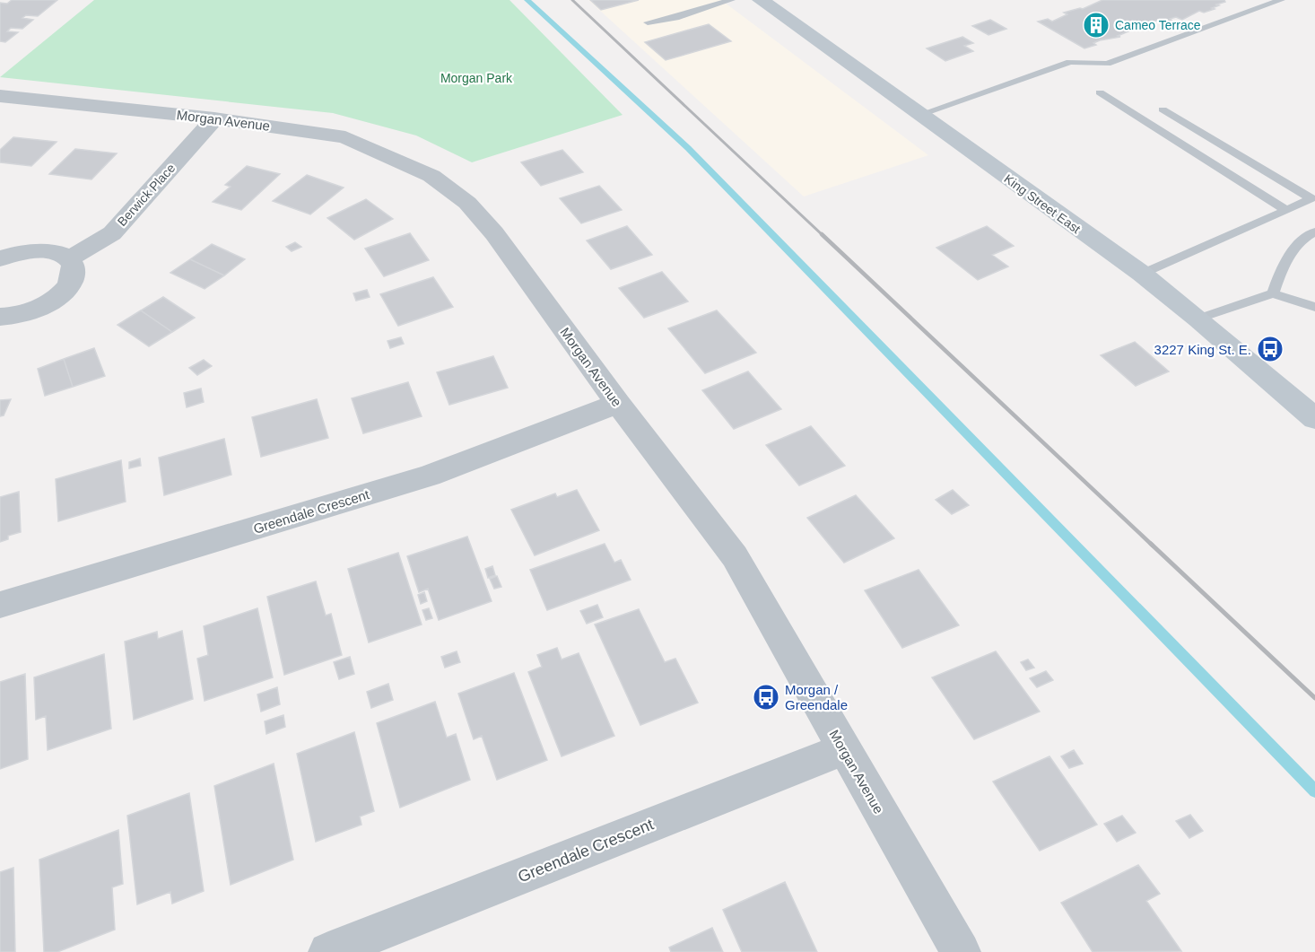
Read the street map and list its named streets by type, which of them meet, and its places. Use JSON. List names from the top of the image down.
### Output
{
  "streets": {
    "main road": ["King Street East"],
    "street": ["Morgan Avenue", "Berwick Place", "Greendale Crescent"]
  },
  "crossings": [
    ["Morgan Avenue", "Berwick Place"],
    ["Morgan Avenue", "Greendale Crescent"]
  ],
  "parks": ["Morgan Park"],
  "places": {
    "building": ["Cameo Terrace"],
    "bus stop": ["3227 King St. E.", "Morgan / Greendale"]
  }
}
